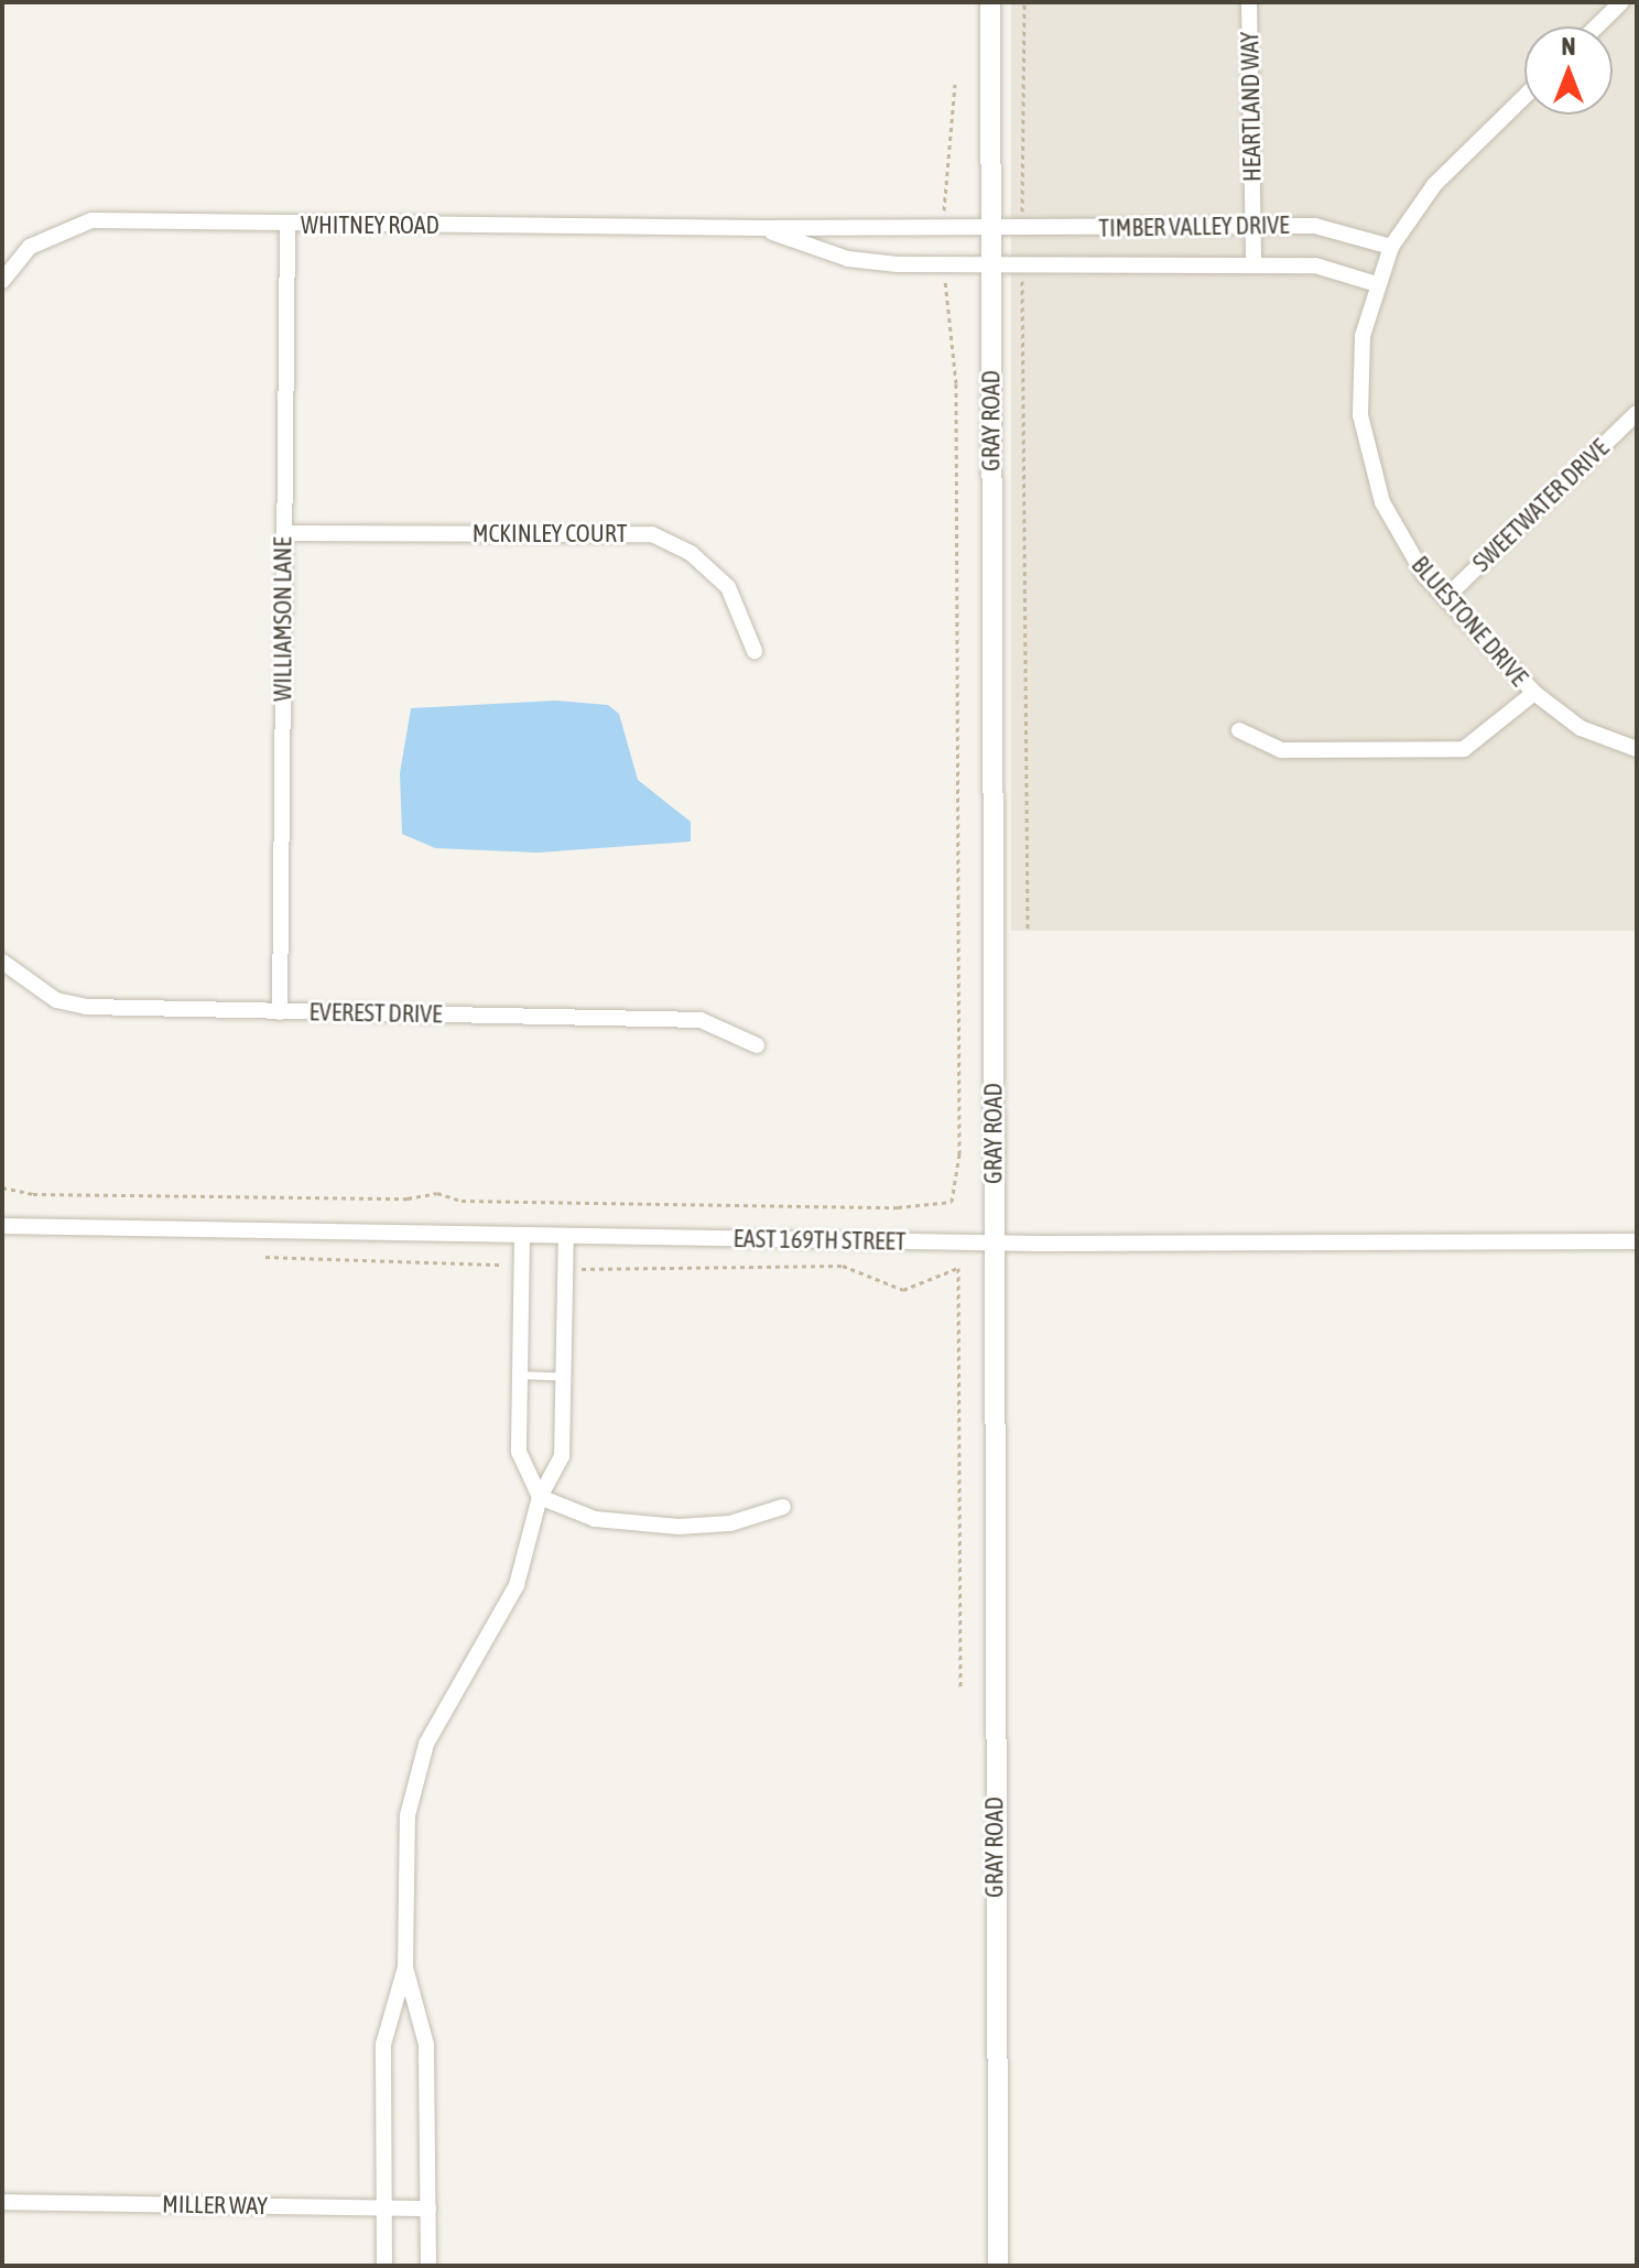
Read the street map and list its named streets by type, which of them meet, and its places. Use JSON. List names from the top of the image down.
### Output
{
  "streets": {
    "street": [
      "HEARTLAND WAY",
      "WHITNEY ROAD",
      "TIMBER VALLEY DRIVE",
      "GRAY ROAD",
      "SWEETWATER DRIVE",
      "MCKINLEY COURT",
      "WILLIAMSON LANE",
      "BLUESTONE DRIVE",
      "EVEREST DRIVE",
      "EAST 169TH STREET",
      "MILLER WAY"
    ]
  },
  "crossings": [
    ["HEARTLAND WAY", "TIMBER VALLEY DRIVE"],
    ["WHITNEY ROAD", "TIMBER VALLEY DRIVE"],
    ["WHITNEY ROAD", "GRAY ROAD"],
    ["WHITNEY ROAD", "WILLIAMSON LANE"],
    ["TIMBER VALLEY DRIVE", "GRAY ROAD"],
    ["TIMBER VALLEY DRIVE", "BLUESTONE DRIVE"],
    ["GRAY ROAD", "EAST 169TH STREET"],
    ["SWEETWATER DRIVE", "BLUESTONE DRIVE"],
    ["MCKINLEY COURT", "WILLIAMSON LANE"],
    ["WILLIAMSON LANE", "EVEREST DRIVE"]
  ],
  "north": "top"
}
